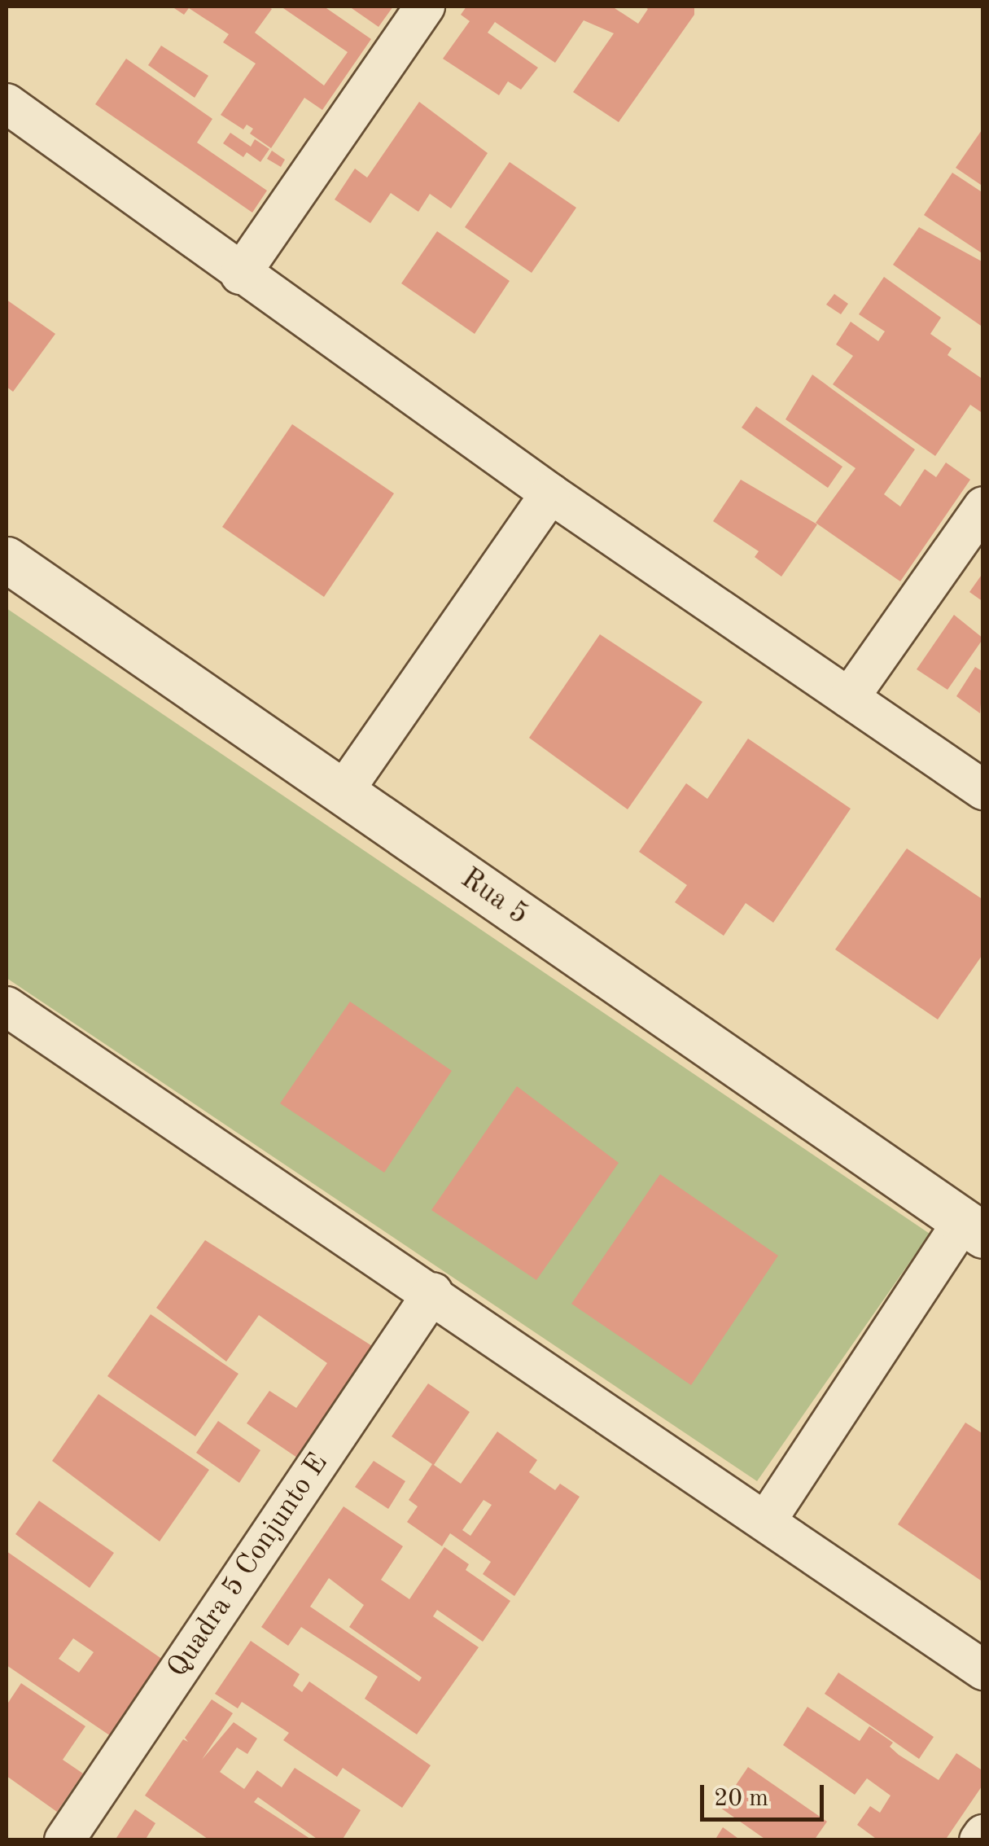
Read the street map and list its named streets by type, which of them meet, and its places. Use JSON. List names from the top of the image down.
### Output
{
  "streets": {
    "street": ["Rua 5", "Quadra 5 Conjunto E"]
  },
  "scale_bar": "20 m"
}
